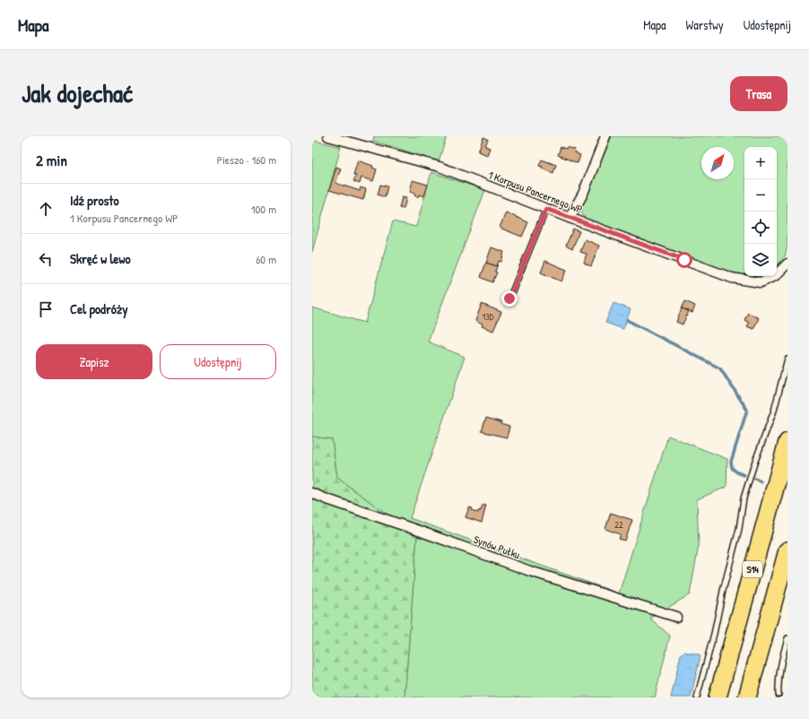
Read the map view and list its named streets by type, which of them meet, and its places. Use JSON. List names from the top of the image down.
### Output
{
  "streets": {
    "highway": ["S14"],
    "street": ["1 Korpusu Pancernego WP", "Synów Pułku"]
  },
  "house_numbers": ["13D", "22"],
  "north": "top right",
  "page": {
    "header": "Mapa",
    "nav": ["Mapa", "Warstwy", "Udostępnij"],
    "title": "Jak dojechać",
    "buttons": [
      "Trasa",
      ["Zapisz", "Udostępnij"]
    ],
    "heading": ["2 min", "Pieszo · 160 m"],
    "map_buttons": ["+", "−"],
    "list": [
      ["Idź prosto", "1 Korpusu Pancernego WP", "100 m"],
      ["Skręć w lewo", "60 m"],
      "Cel podróży"
    ]
  }
}
